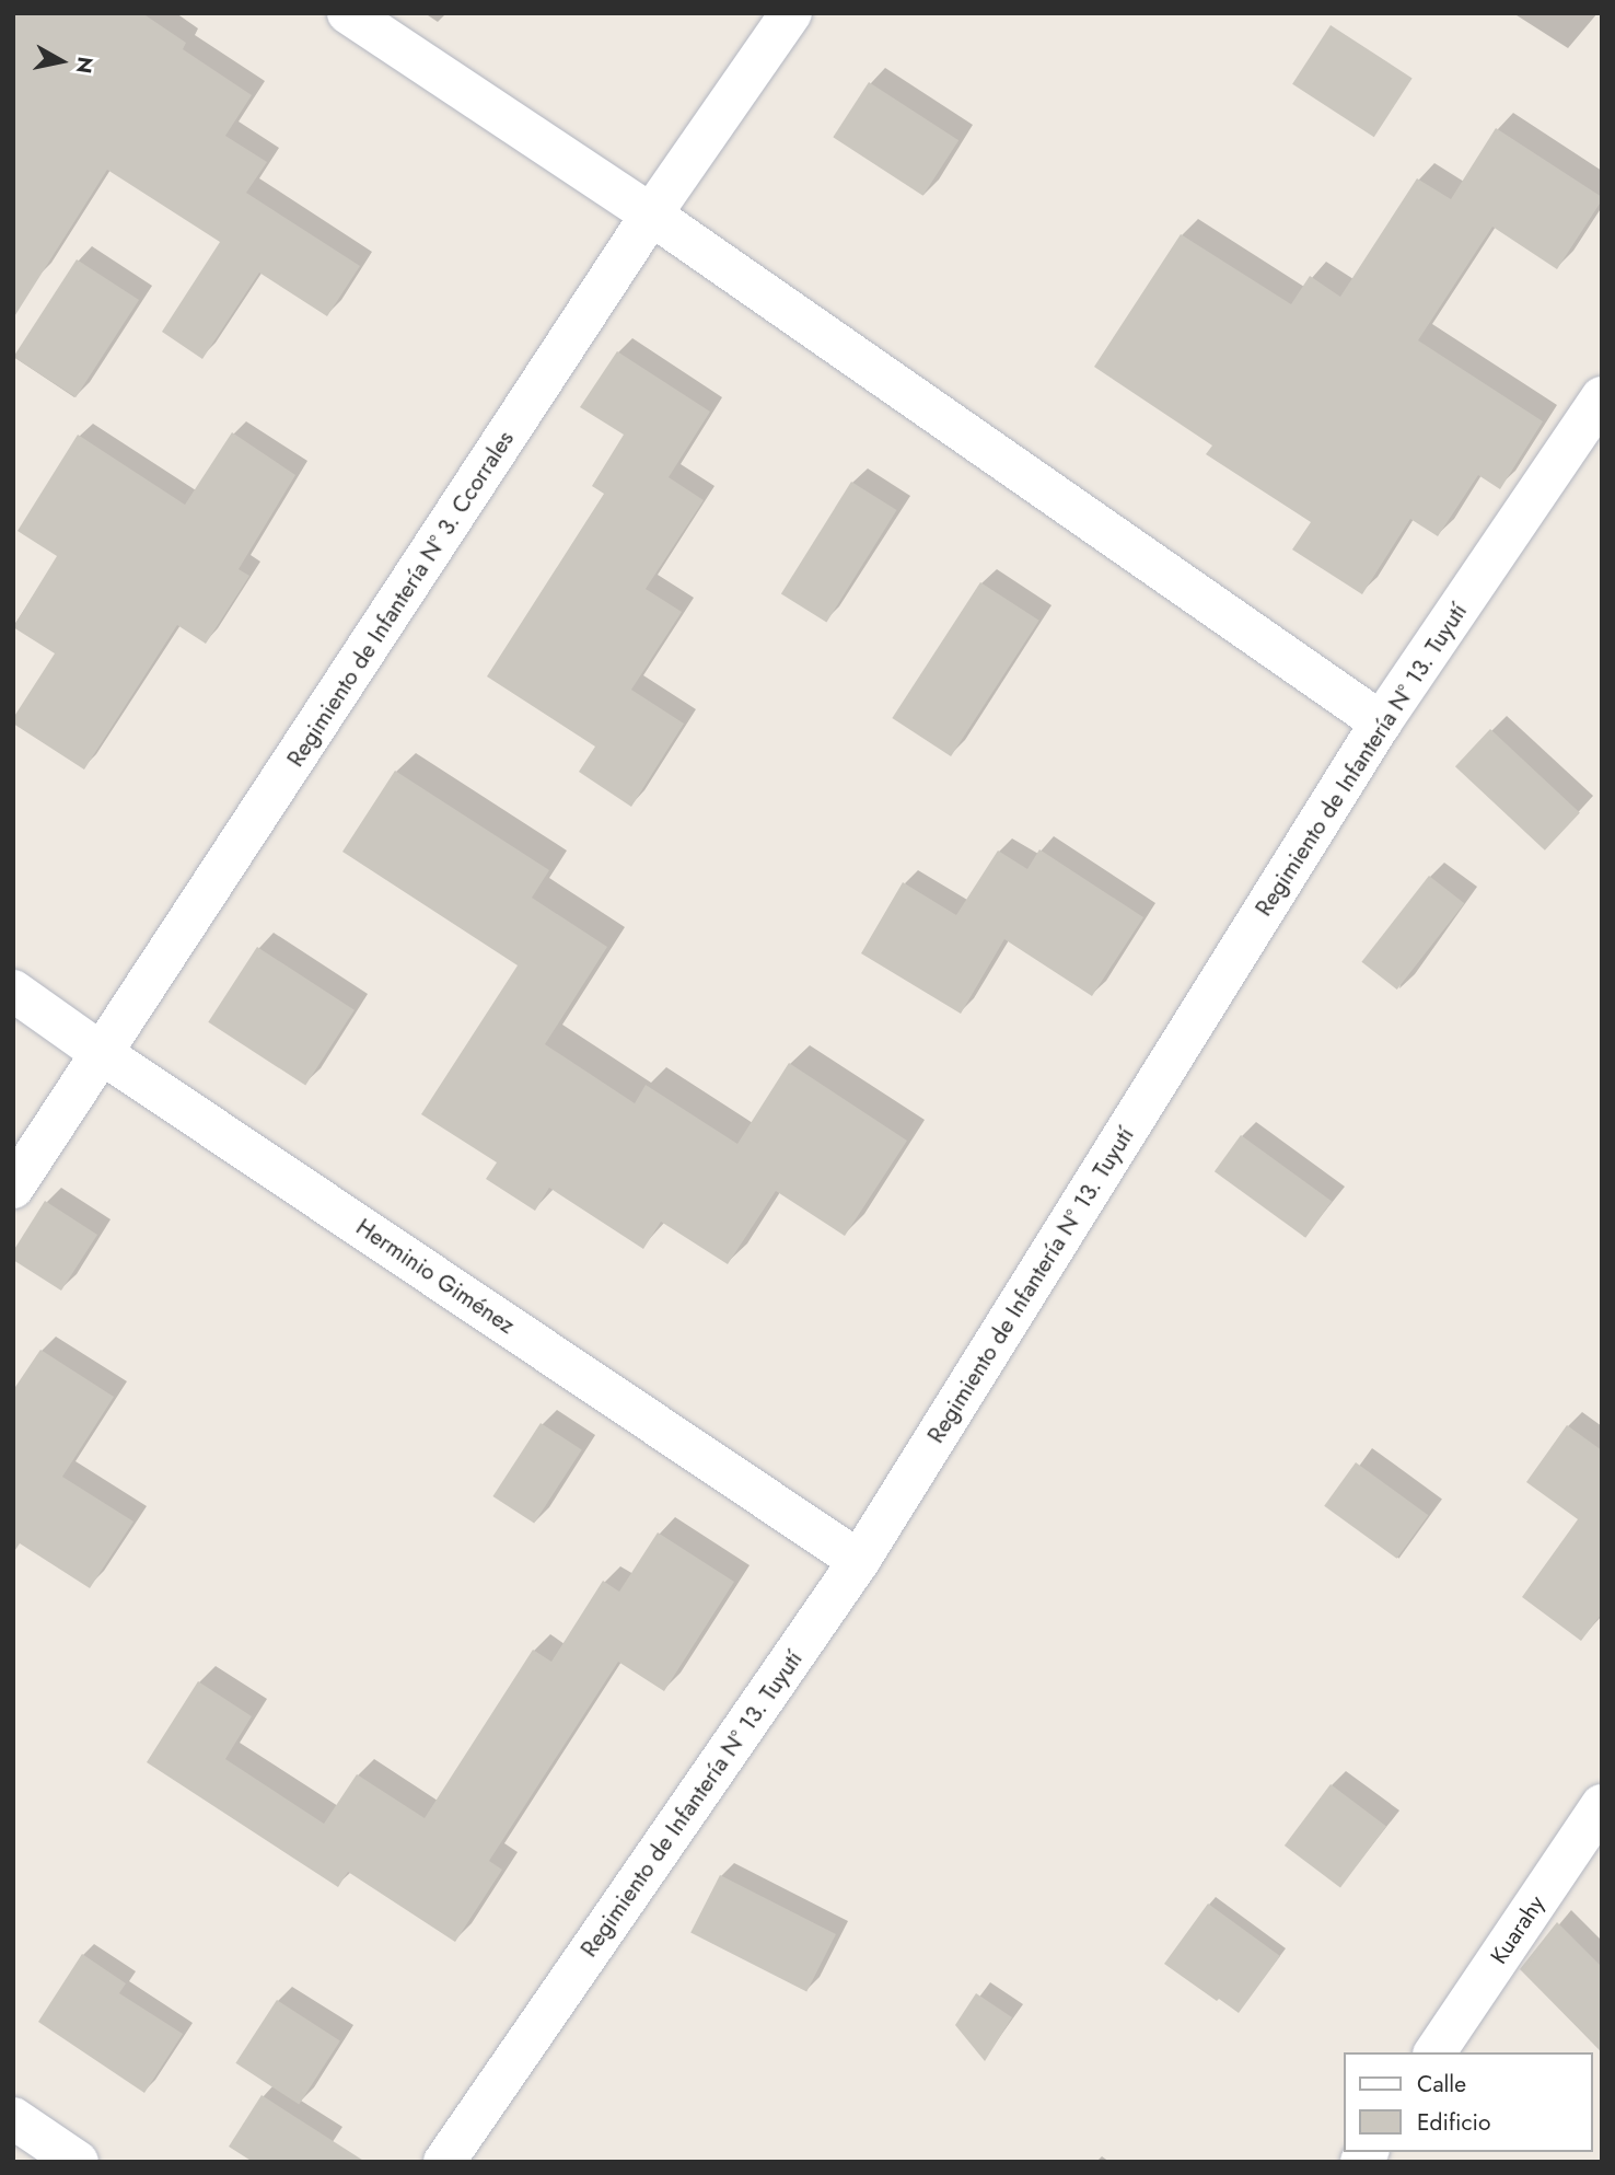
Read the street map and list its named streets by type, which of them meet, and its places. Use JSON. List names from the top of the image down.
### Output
{
  "streets": {
    "street": [
      "Regimiento de Infantería N° 3. Ccorrales",
      "Regimiento de Infantería N° 13. Tuyutí",
      "Herminio Giménez",
      "Kuarahy"
    ]
  },
  "crossings": [
    ["Regimiento de Infantería N° 3. Ccorrales", "Herminio Giménez"],
    ["Regimiento de Infantería N° 13. Tuyutí", "Herminio Giménez"]
  ],
  "legend": ["Calle", "Edificio"],
  "north": "right"
}
